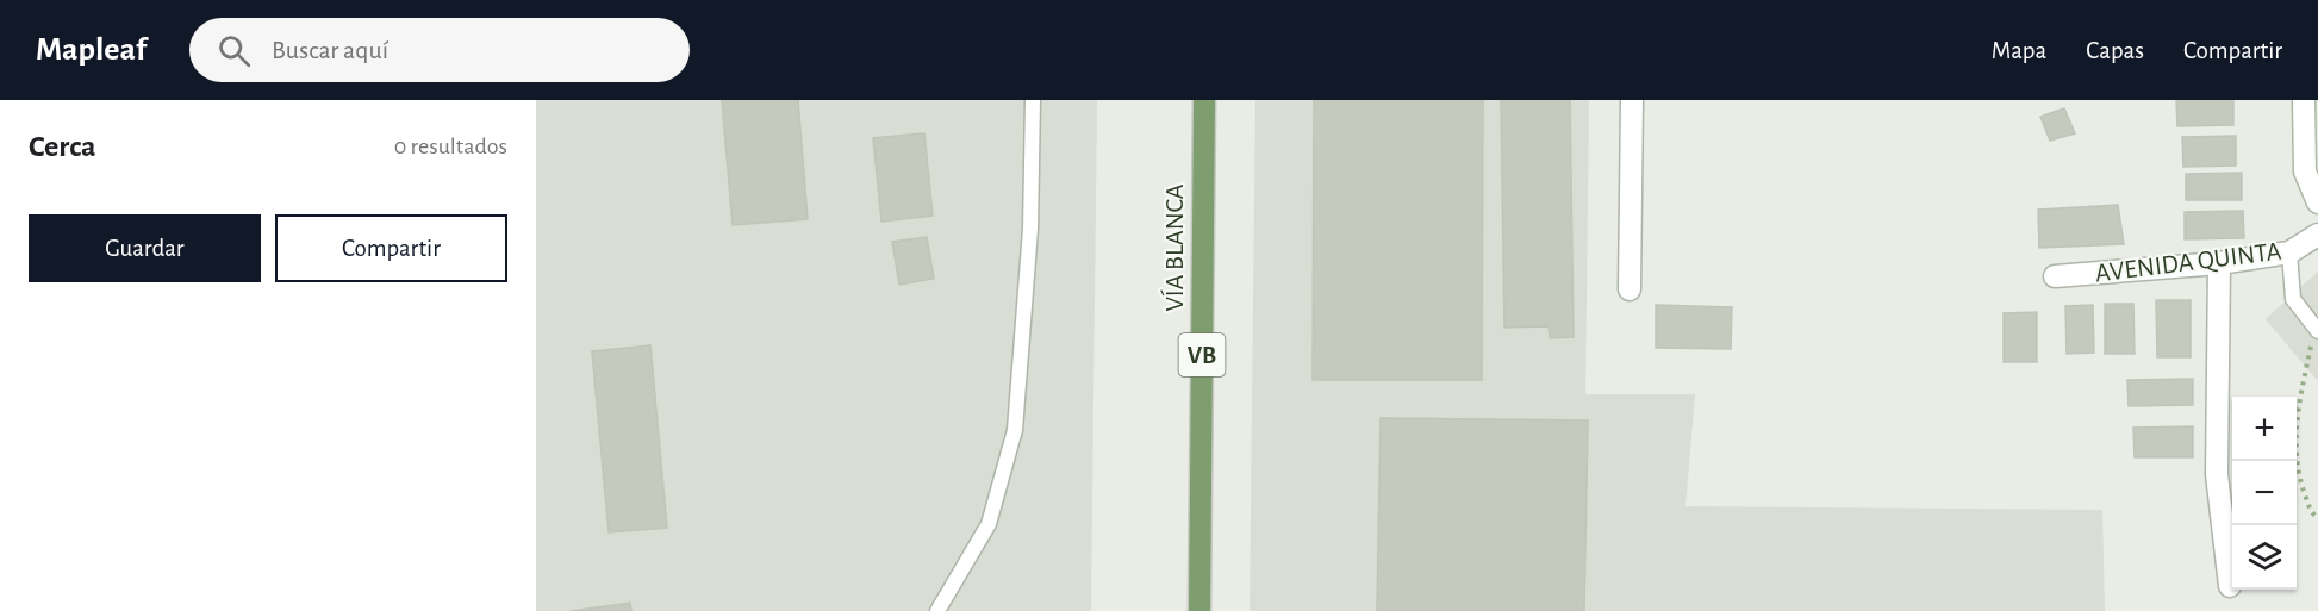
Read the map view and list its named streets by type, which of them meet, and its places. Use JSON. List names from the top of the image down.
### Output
{
  "streets": {
    "main road": ["VÍA BLANCA", "VB"],
    "street": ["AVENIDA QUINTA"]
  },
  "page": {
    "header": "Mapleaf",
    "search": "Buscar aquí",
    "nav": ["Mapa", "Capas", "Compartir"],
    "heading": ["Cerca", "0 resultados"],
    "buttons": ["Guardar", "Compartir"],
    "map_buttons": ["+", "−"]
  }
}
